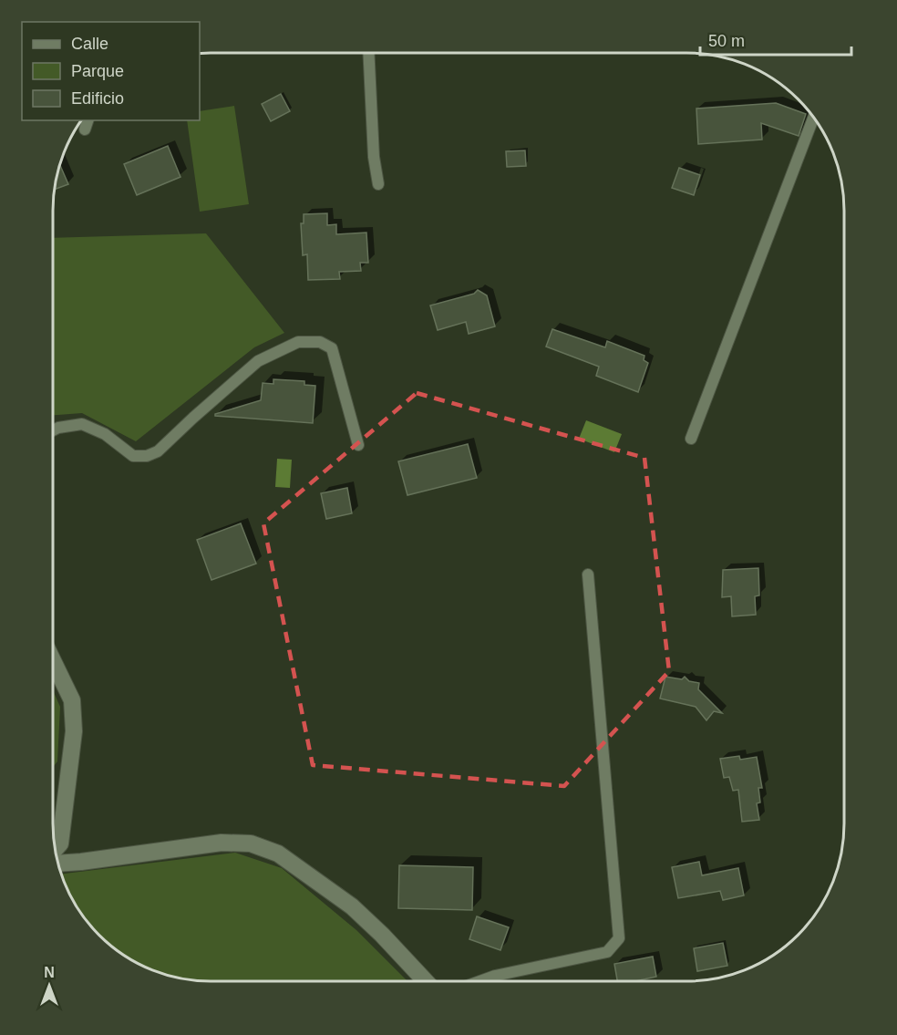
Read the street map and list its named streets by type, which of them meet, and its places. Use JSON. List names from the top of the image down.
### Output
{
  "legend": ["Calle", "Parque", "Edificio"],
  "scale_bar": "50 m",
  "north": "top"
}
